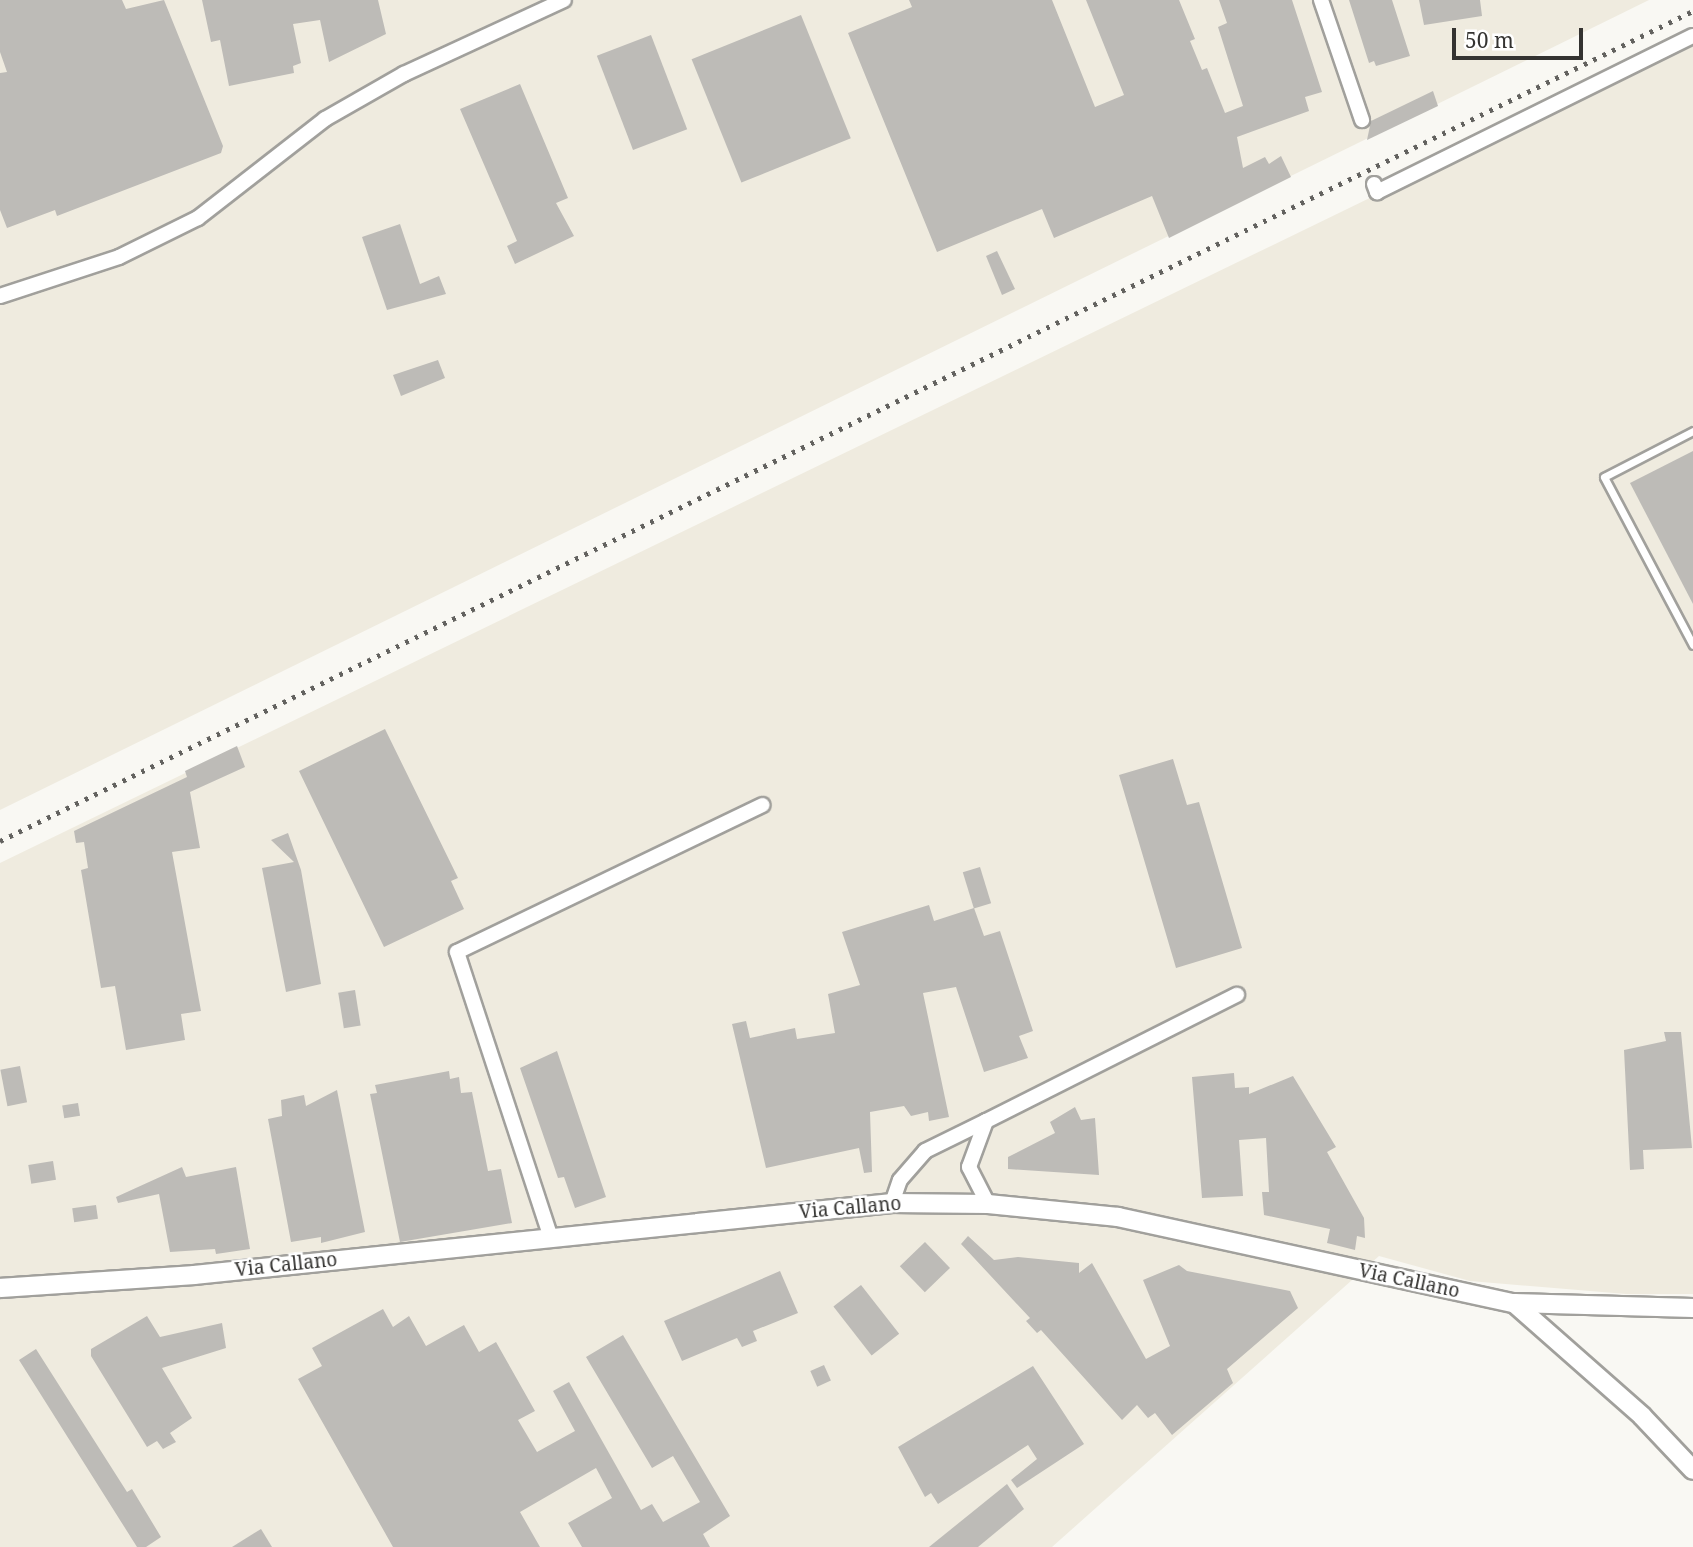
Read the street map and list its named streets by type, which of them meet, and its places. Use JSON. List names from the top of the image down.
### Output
{
  "streets": {
    "street": ["Via Callano"]
  },
  "scale_bar": "50 m"
}
